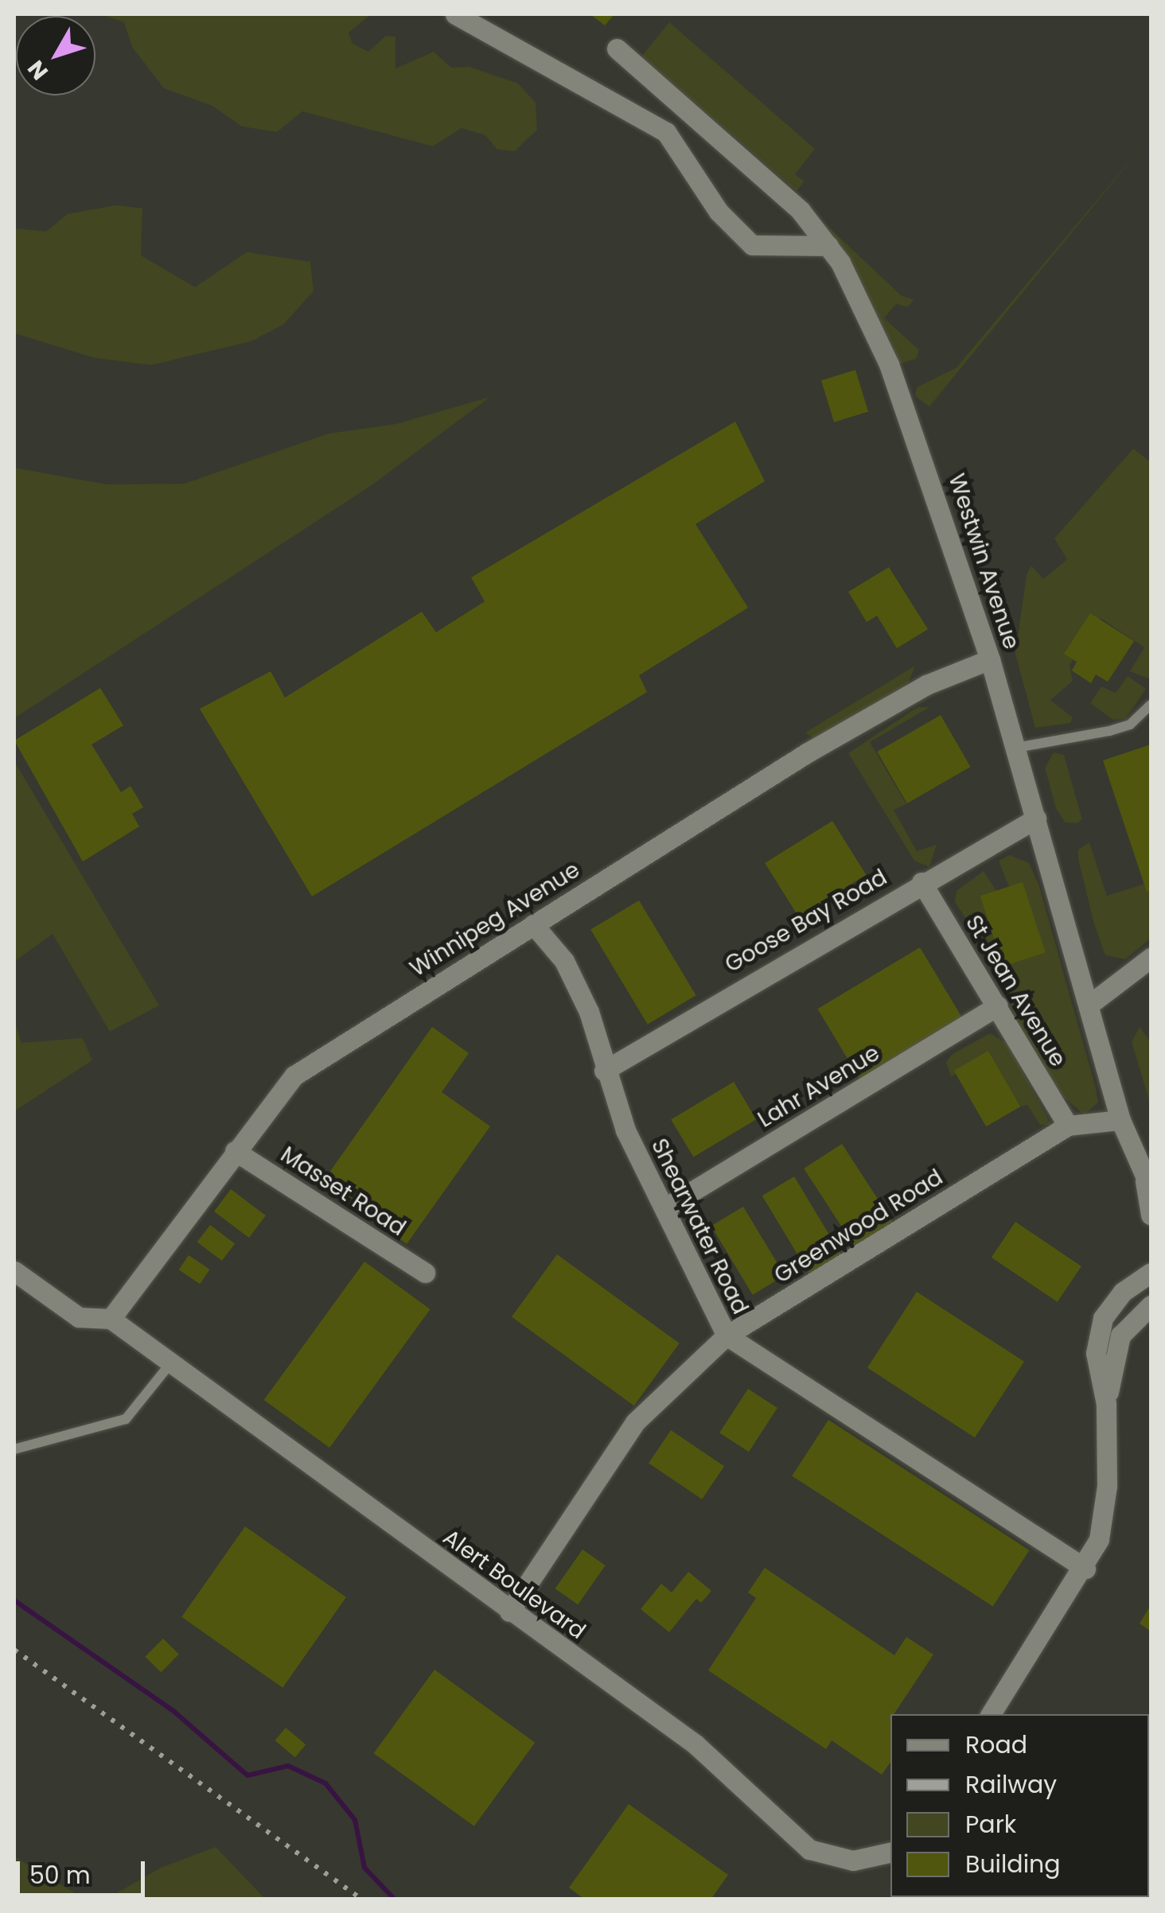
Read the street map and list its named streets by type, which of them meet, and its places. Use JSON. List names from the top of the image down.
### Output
{
  "streets": {
    "street": [
      "Westwin Avenue",
      "Winnipeg Avenue",
      "Goose Bay Road",
      "St Jean Avenue",
      "Lahr Avenue",
      "Masset Road",
      "Shearwater Road",
      "Greenwood Road",
      "Alert Boulevard"
    ]
  },
  "crossings": [
    ["Westwin Avenue", "Winnipeg Avenue"],
    ["Westwin Avenue", "Goose Bay Road"],
    ["Westwin Avenue", "Greenwood Road"],
    ["Winnipeg Avenue", "Masset Road"],
    ["Winnipeg Avenue", "Shearwater Road"],
    ["Winnipeg Avenue", "Alert Boulevard"],
    ["Goose Bay Road", "St Jean Avenue"],
    ["Goose Bay Road", "Shearwater Road"],
    ["St Jean Avenue", "Lahr Avenue"],
    ["St Jean Avenue", "Greenwood Road"],
    ["Lahr Avenue", "Shearwater Road"],
    ["Shearwater Road", "Greenwood Road"],
    ["Greenwood Road", "Alert Boulevard"]
  ],
  "legend": [
    "Road",
    "Railway",
    "Park",
    "Building"
  ],
  "scale_bar": "50 m",
  "north": "bottom left"
}
